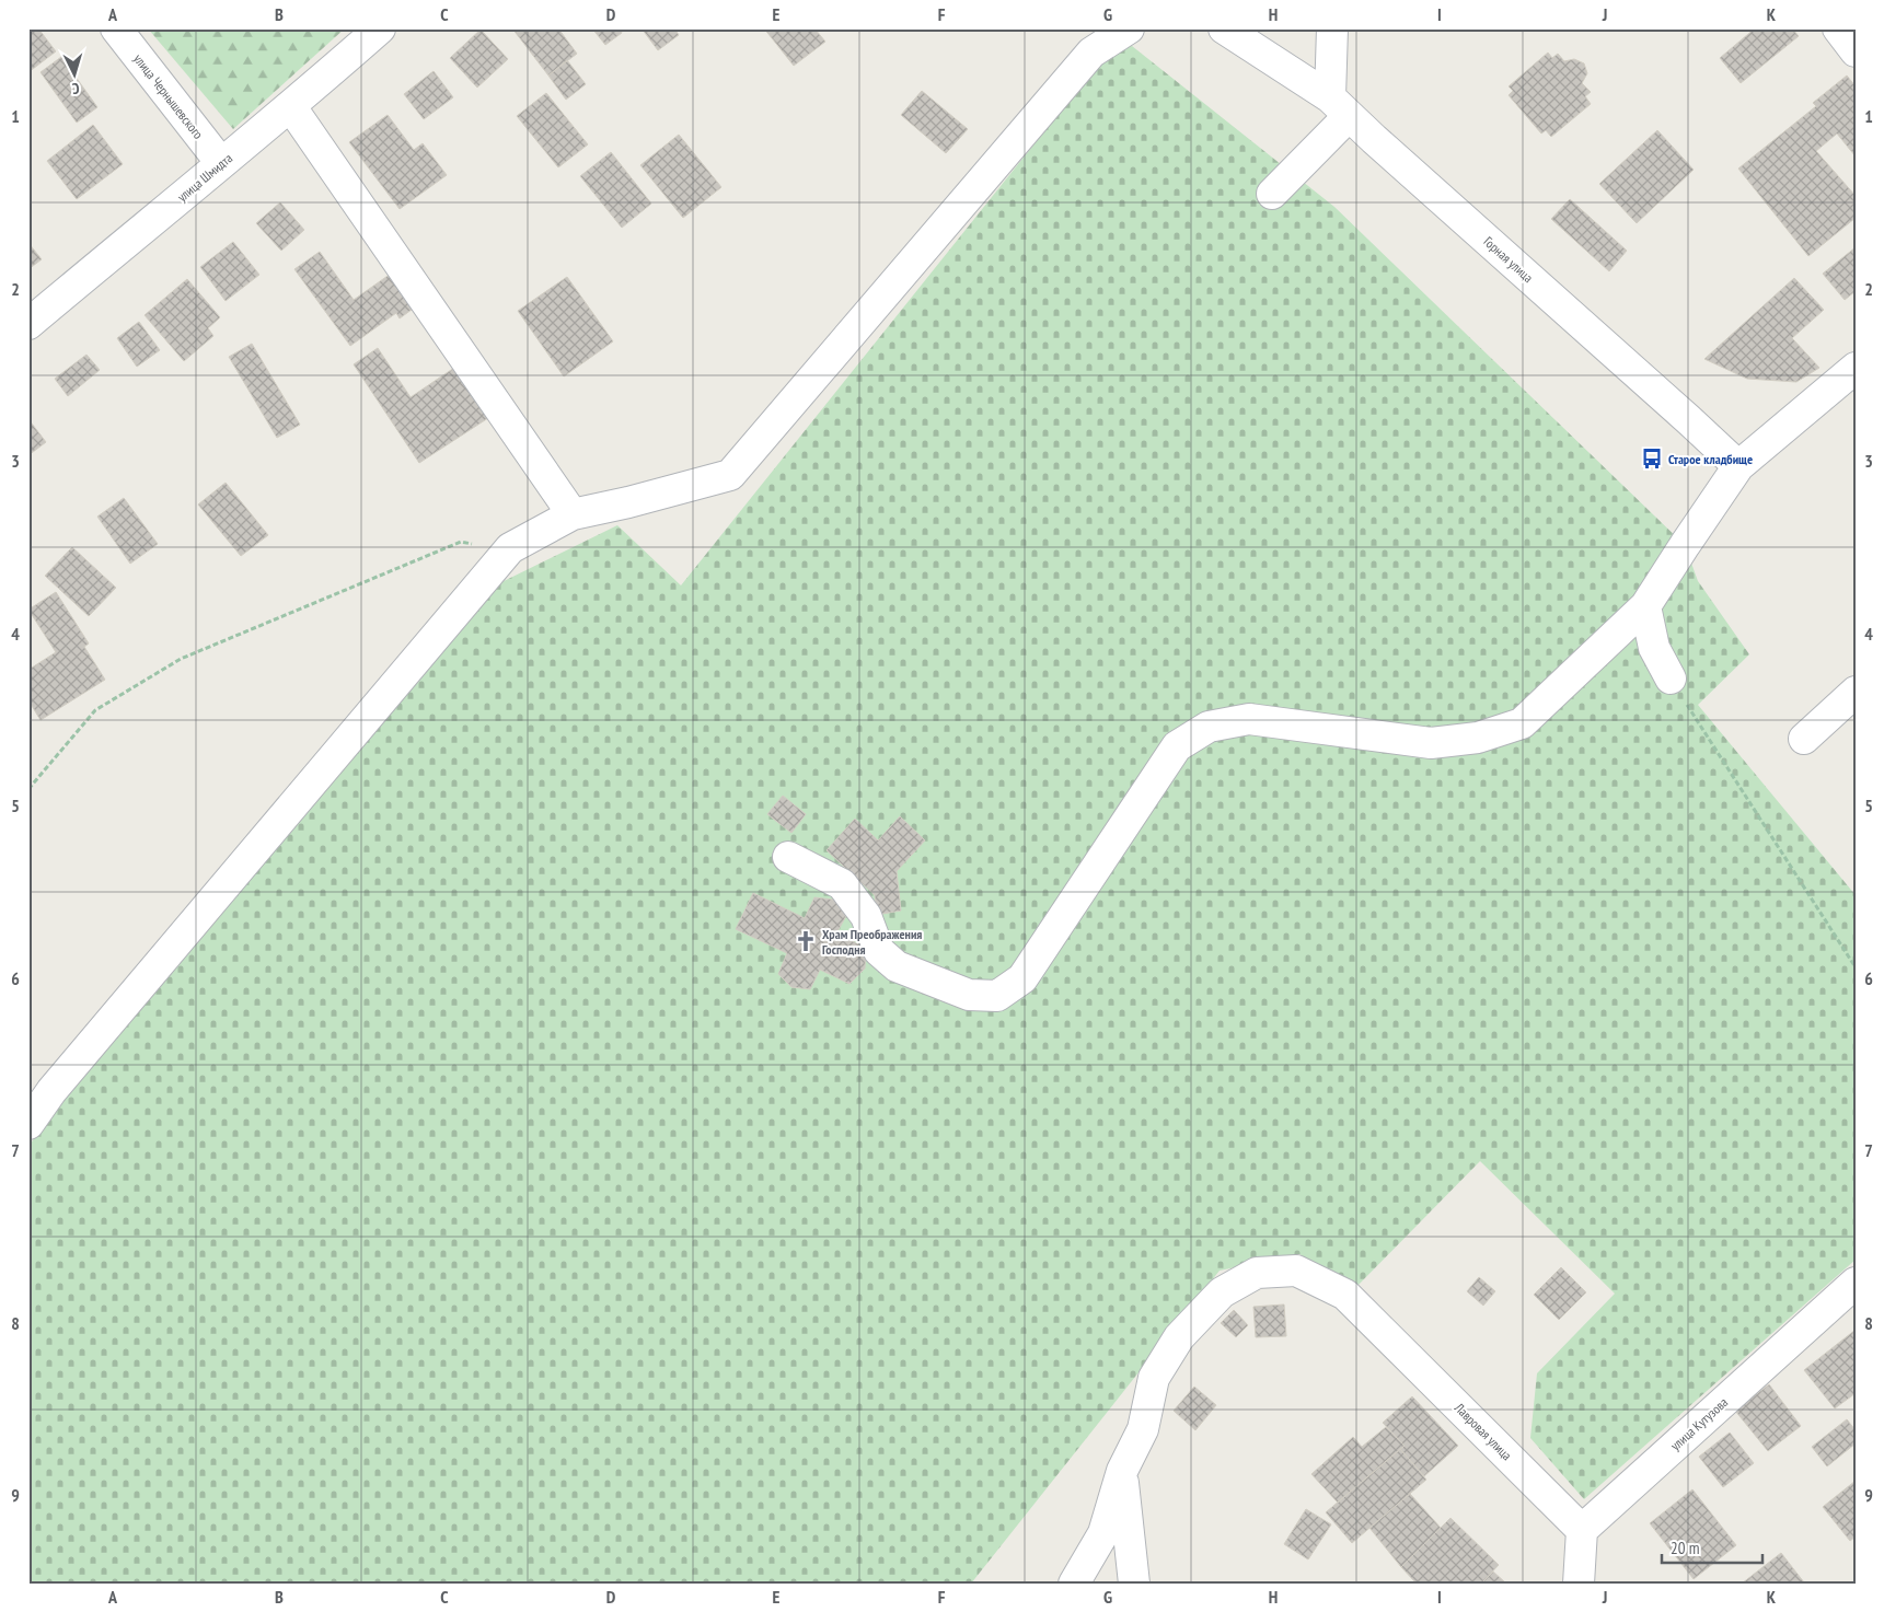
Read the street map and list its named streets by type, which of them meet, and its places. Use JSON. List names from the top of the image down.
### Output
{
  "streets": {
    "street": [
      "улица Чернышевского",
      "улица Шмидта",
      "Горная улица",
      "улица Кутузова",
      "Лавровая улица"
    ]
  },
  "crossings": [
    ["улица Чернышевского", "улица Шмидта"],
    ["улица Кутузова", "Лавровая улица"]
  ],
  "places": {
    "bus stop": ["Старое кладбище"],
    "church": ["Храм Преображения Господня"]
  },
  "scale_bar": "20 m",
  "north": "bottom",
  "grid": {
    "columns": [
      "A",
      "B",
      "C",
      "D",
      "E",
      "F",
      "G",
      "H",
      "I",
      "J",
      "K"
    ],
    "rows": [
      "1",
      "2",
      "3",
      "4",
      "5",
      "6",
      "7",
      "8",
      "9"
    ]
  }
}
